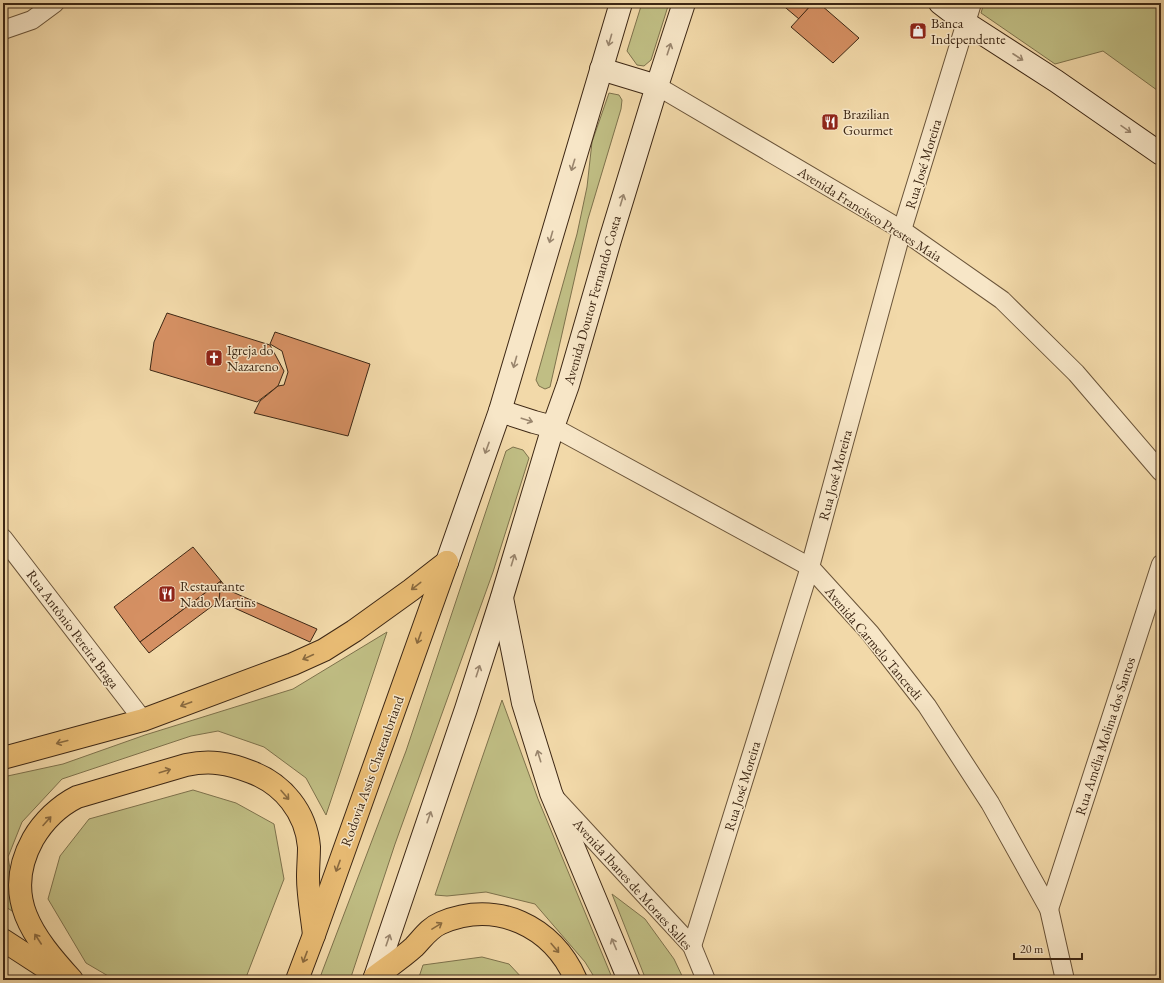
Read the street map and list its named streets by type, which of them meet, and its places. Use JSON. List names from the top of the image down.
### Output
{
  "streets": {
    "highway": ["Rodovia Assis Chateaubriand"],
    "main road": ["Avenida Doutor Fernando Costa", "Avenida Ibanes de Moraes Salles"],
    "street": [
      "Rua José Moreira",
      "Avenida Francisco Prestes Maia",
      "Rua Antônio Pereira Braga",
      "Avenida Carmelo Tancredi",
      "Rua Amélia Molina dos Santos"
    ]
  },
  "crossings": [
    ["Rua José Moreira", "Avenida Francisco Prestes Maia"],
    ["Rua José Moreira", "Avenida Carmelo Tancredi"],
    ["Rua José Moreira", "Avenida Ibanes de Moraes Salles"],
    ["Avenida Francisco Prestes Maia", "Avenida Doutor Fernando Costa"],
    ["Avenida Doutor Fernando Costa", "Avenida Carmelo Tancredi"],
    ["Avenida Doutor Fernando Costa", "Avenida Ibanes de Moraes Salles"],
    ["Avenida Carmelo Tancredi", "Rua Amélia Molina dos Santos"]
  ],
  "one_way": ["Rodovia Assis Chateaubriand", "Avenida Ibanes de Moraes Salles"],
  "places": {
    "shop": ["Banca Independente"],
    "restaurant": ["Brazilian Gourmet", "Restaurante Nado Martins"],
    "church": ["Igreja do Nazareno"]
  },
  "scale_bar": "20 m"
}
